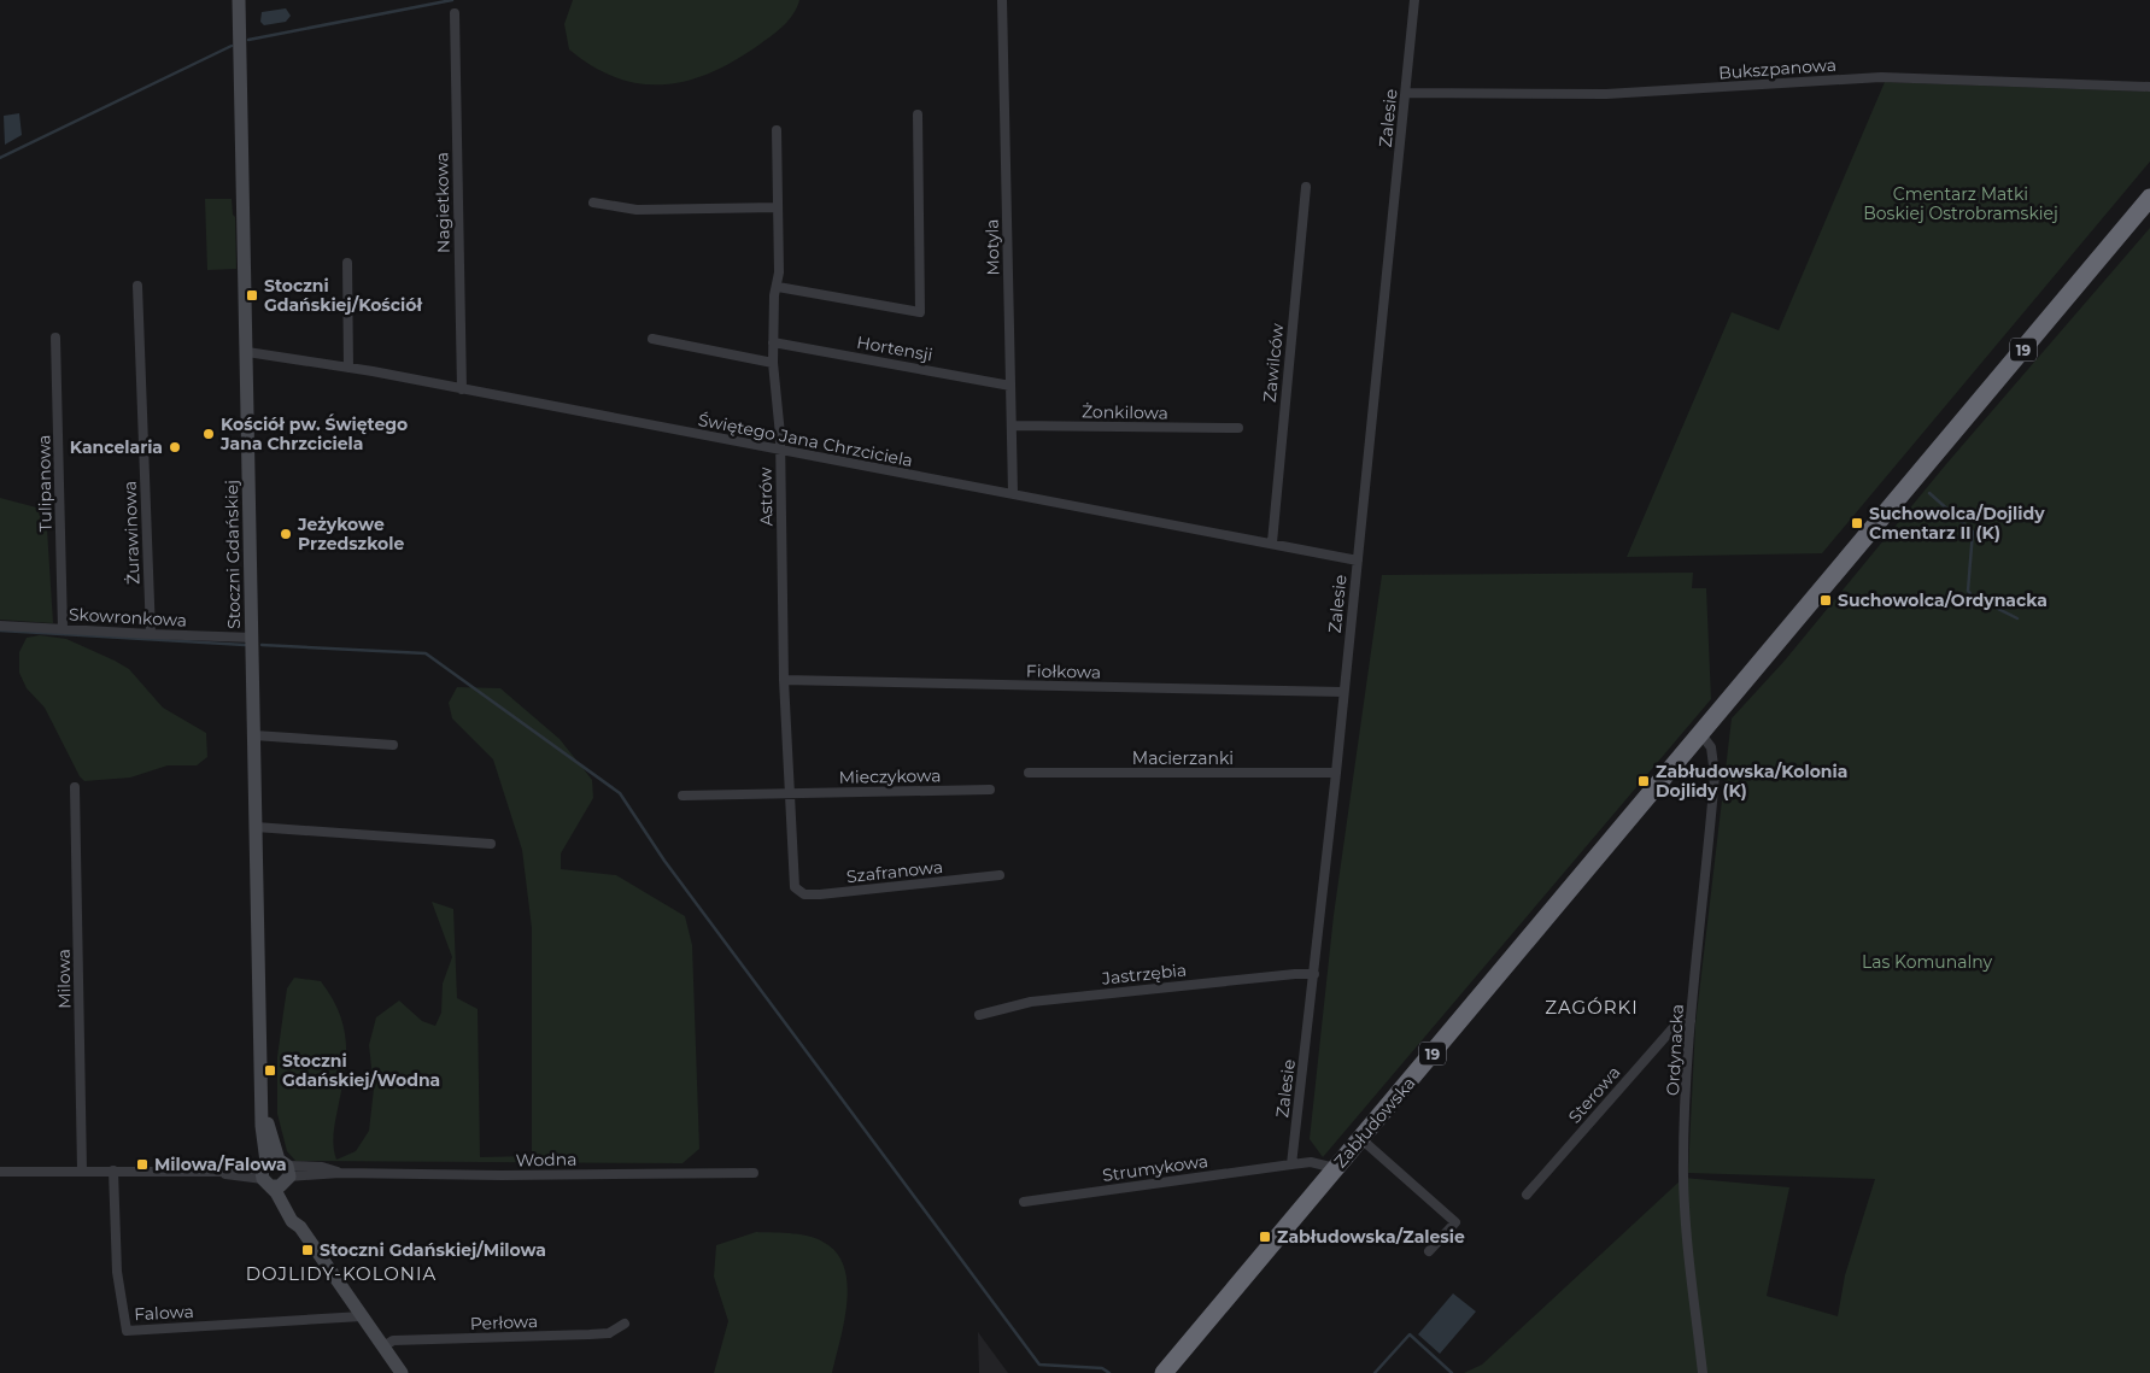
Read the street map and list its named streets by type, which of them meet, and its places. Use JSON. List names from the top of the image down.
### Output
{
  "streets": {
    "highway": ["19", "Zabłudowska"],
    "street": [
      "Bukszpanowa",
      "Zalesie",
      "Nagietkowa",
      "Motyla",
      "Hortensji",
      "Zawilców",
      "Żonkilowa",
      "Świętego Jana Chrzciciela",
      "Tulipanowa",
      "Astrów",
      "Żurawinowa",
      "Stoczni Gdańskiej",
      "Skowronkowa",
      "Fiołkowa",
      "Macierzanki",
      "Mieczykowa",
      "Szafranowa",
      "Jastrzębia",
      "Milowa",
      "Ordynacka",
      "Sterowa",
      "Wodna",
      "Strumykowa",
      "Falowa",
      "Perłowa"
    ]
  },
  "crossings": [
    ["Bukszpanowa", "Zalesie"],
    ["Zalesie", "Świętego Jana Chrzciciela"],
    ["Zalesie", "Fiołkowa"],
    ["Zalesie", "Macierzanki"],
    ["Zalesie", "Jastrzębia"],
    ["Zalesie", "Strumykowa"],
    ["Nagietkowa", "Świętego Jana Chrzciciela"],
    ["Motyla", "Hortensji"],
    ["Motyla", "Żonkilowa"],
    ["Motyla", "Świętego Jana Chrzciciela"],
    ["Hortensji", "Astrów"],
    ["19", "Ordynacka"],
    ["19", "Zabłudowska"],
    ["Zawilców", "Świętego Jana Chrzciciela"],
    ["Świętego Jana Chrzciciela", "Astrów"],
    ["Świętego Jana Chrzciciela", "Stoczni Gdańskiej"],
    ["Tulipanowa", "Skowronkowa"],
    ["Astrów", "Fiołkowa"],
    ["Astrów", "Mieczykowa"],
    ["Astrów", "Szafranowa"],
    ["Żurawinowa", "Skowronkowa"],
    ["Stoczni Gdańskiej", "Skowronkowa"],
    ["Stoczni Gdańskiej", "Wodna"],
    ["Stoczni Gdańskiej", "Falowa"],
    ["Stoczni Gdańskiej", "Perłowa"],
    ["Ordynacka", "Sterowa"],
    ["Ordynacka", "Zabłudowska"]
  ],
  "districts": ["ZAGÓRKI", "DOJLIDY-KOLONIA"],
  "parks": ["Cmentarz Matki Boskiej Ostrobramskiej", "Las Komunalny"],
  "places": {
    "transit": [
      "Stoczni Gdańskiej/Kościół",
      "Suchowolca/Dojlidy Cmentarz II (K)",
      "Suchowolca/Ordynacka",
      "Zabłudowska/Kolonia Dojlidy (K)",
      "Stoczni Gdańskiej/Wodna",
      "Milowa/Falowa",
      "Zabłudowska/Zalesie",
      "Stoczni Gdańskiej/Milowa"
    ],
    "other": ["Kościół pw. Świętego Jana Chrzciciela", "Kancelaria", "Jeżykowe Przedszkole"]
  }
}
